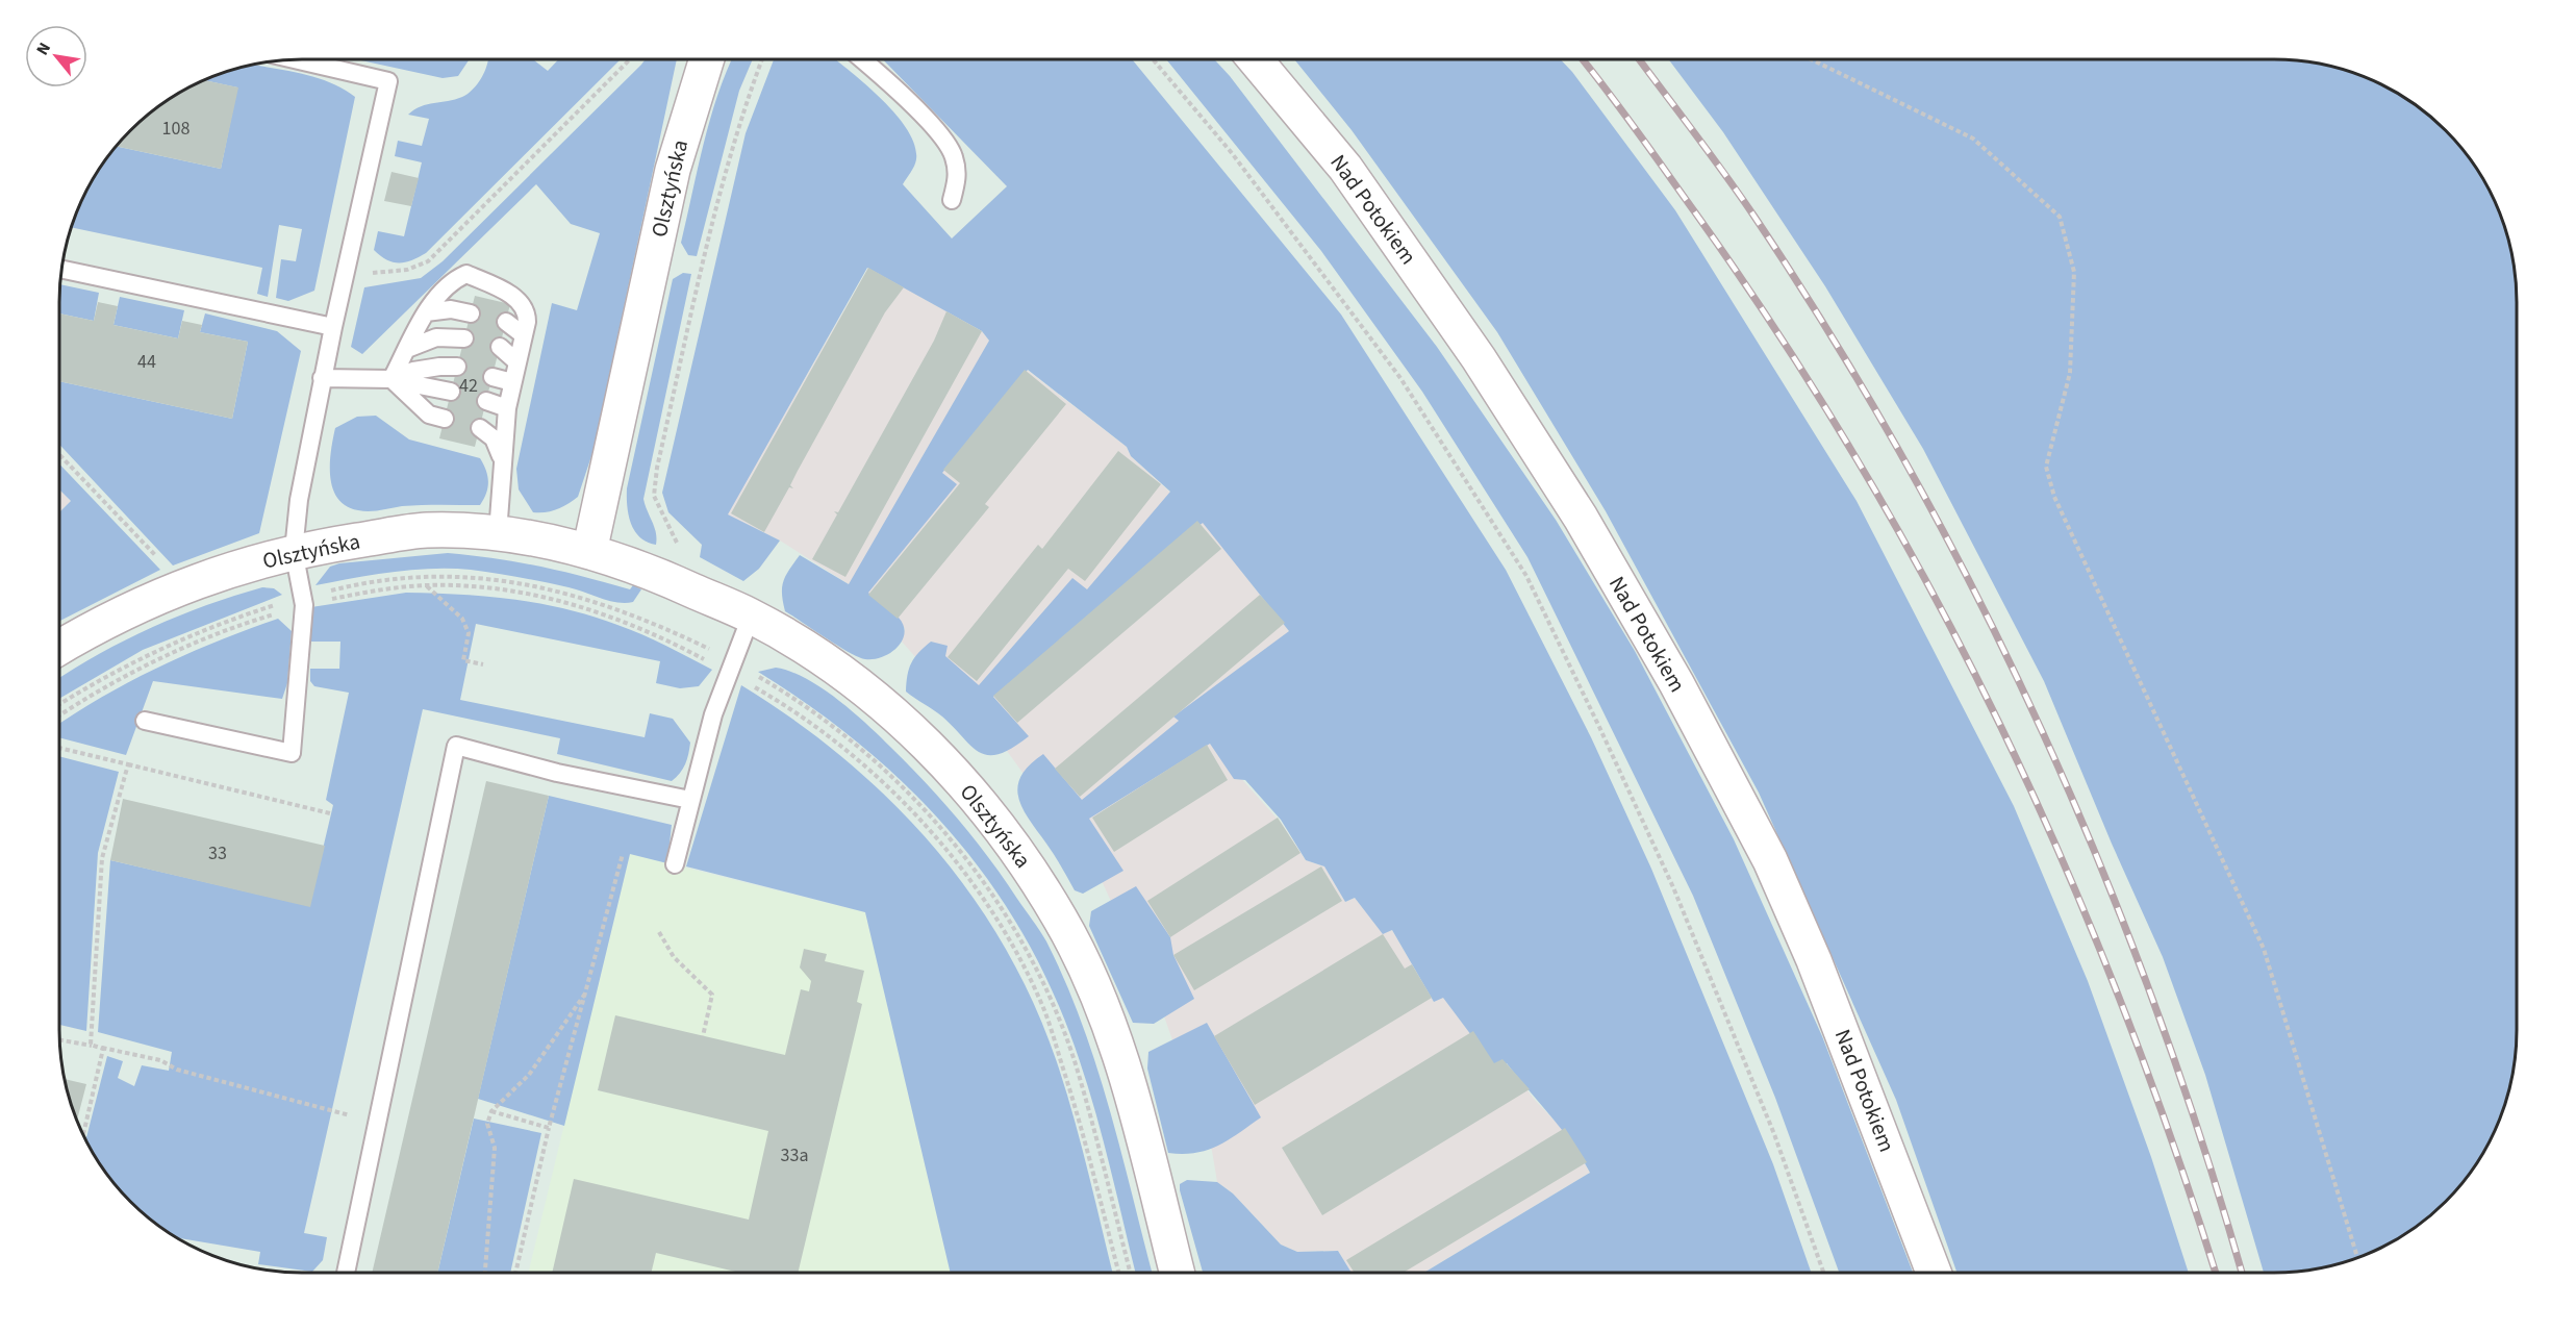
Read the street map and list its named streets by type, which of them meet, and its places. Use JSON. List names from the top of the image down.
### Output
{
  "streets": {
    "street": ["Olsztyńska", "Nad Potokiem"]
  },
  "house_numbers": [
    "108",
    "44",
    "42",
    "33",
    "33a"
  ],
  "north": "top left"
}
